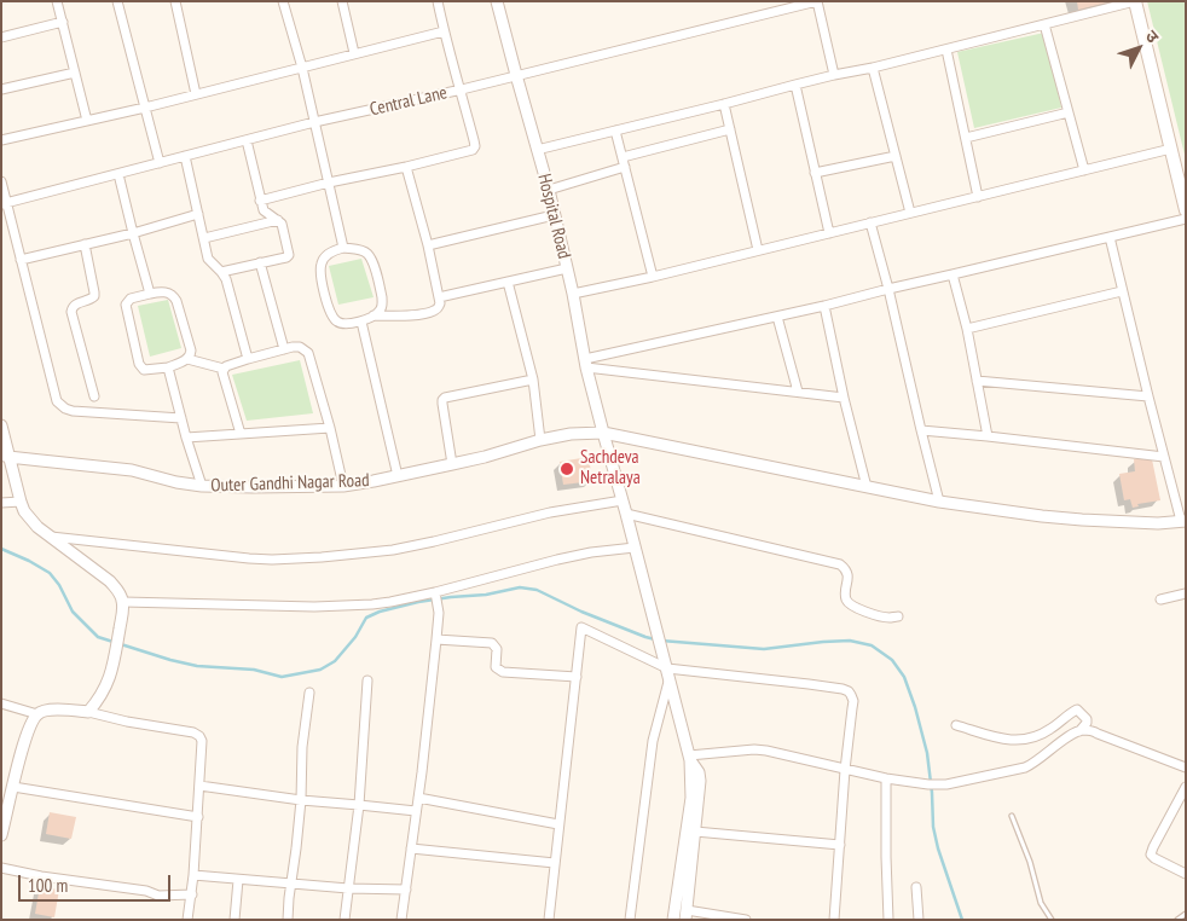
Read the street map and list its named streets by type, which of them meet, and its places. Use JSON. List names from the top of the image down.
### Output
{
  "streets": {
    "street": ["Central Lane", "Hospital Road", "Outer Gandhi Nagar Road"]
  },
  "crossings": [
    ["Central Lane", "Hospital Road"],
    ["Hospital Road", "Outer Gandhi Nagar Road"]
  ],
  "places": ["Sachdeva Netralaya"],
  "scale_bar": "100 m",
  "north": "top right"
}
